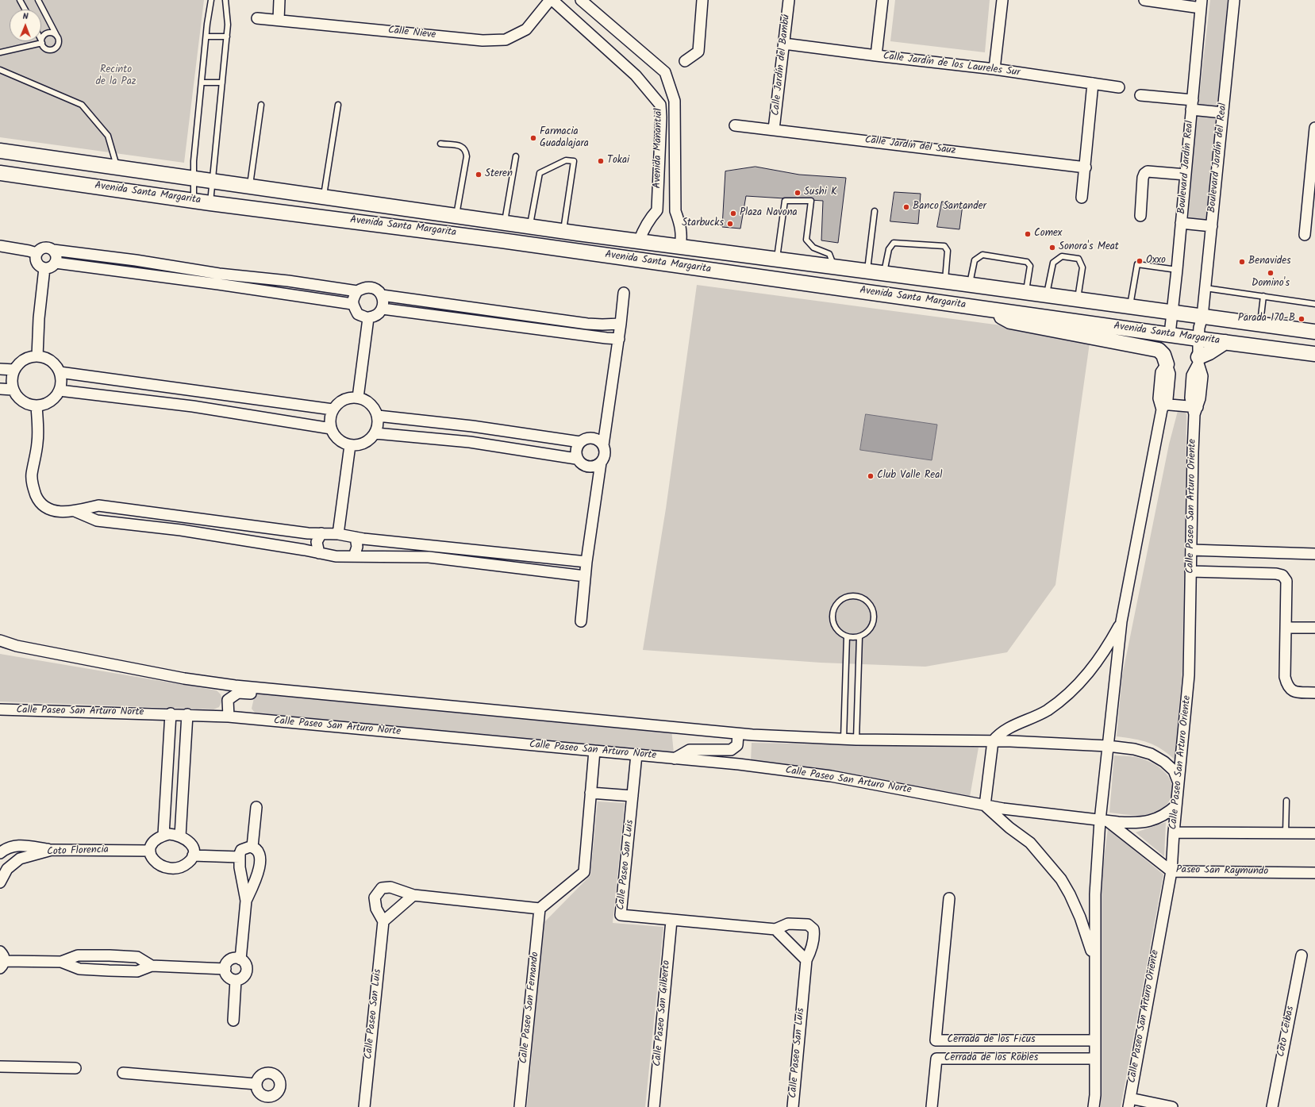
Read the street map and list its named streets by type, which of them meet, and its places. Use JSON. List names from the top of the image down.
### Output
{
  "streets": {
    "main road": ["Avenida Santa Margarita"],
    "street": [
      "Calle Nieve",
      "Calle Jardín del Bambú",
      "Calle Jardín de los Laureles Sur",
      "Calle Jardín del Sauz",
      "Avenida Manantial",
      "Boulevard Jardín del Real",
      "Boulevard Jardín Real",
      "Calle Paseo San Arturo Oriente",
      "Calle Paseo San Arturo Norte",
      "Coto Florencia",
      "Calle Paseo San Luis",
      "Paseo San Raymundo",
      "Calle Paseo San Fernando",
      "Calle Paseo San Gilberto",
      "Coto Ceibas",
      "Cerrada de los Ficus",
      "Cerrada de los Robles"
    ]
  },
  "crossings": [
    ["Calle Nieve", "Avenida Manantial"],
    ["Calle Jardín del Bambú", "Calle Jardín de los Laureles Sur"],
    ["Calle Jardín del Bambú", "Calle Jardín del Sauz"],
    ["Avenida Manantial", "Avenida Santa Margarita"],
    ["Boulevard Jardín del Real", "Avenida Santa Margarita"],
    ["Boulevard Jardín del Real", "Calle Paseo San Arturo Oriente"],
    ["Boulevard Jardín Real", "Avenida Santa Margarita"],
    ["Avenida Santa Margarita", "Calle Paseo San Arturo Oriente"],
    ["Calle Paseo San Arturo Oriente", "Calle Paseo San Arturo Norte"],
    ["Calle Paseo San Arturo Oriente", "Paseo San Raymundo"],
    ["Calle Paseo San Arturo Norte", "Calle Paseo San Luis"],
    ["Calle Paseo San Arturo Norte", "Paseo San Raymundo"],
    ["Calle Paseo San Luis", "Calle Paseo San Gilberto"]
  ],
  "parks": ["Recinto de la Paz"],
  "places": [
    "Farmacia Guadalajara",
    "Tokai",
    "Steren",
    "Sushi K",
    "Banco Santander",
    "Plaza Navona",
    "Starbucks",
    "Comex",
    "Sonora's Meat",
    "Oxxo",
    "Benavides",
    "Domino's",
    "Parada 170-B",
    "Club Valle Real"
  ],
  "north": "top"
}
